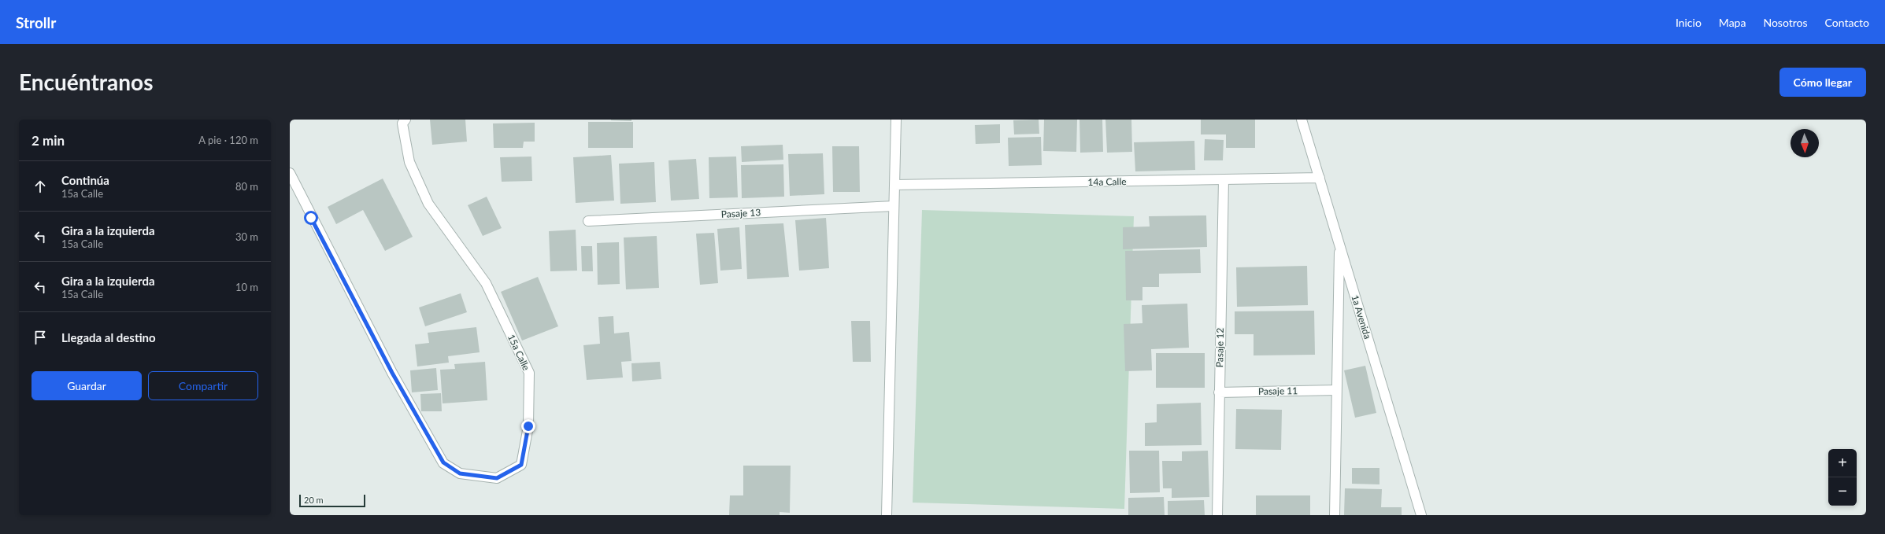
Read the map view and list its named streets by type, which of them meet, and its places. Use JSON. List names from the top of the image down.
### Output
{
  "streets": {
    "street": [
      "14a Calle",
      "Pasaje 13",
      "1a Avenida",
      "Pasaje 12",
      "15a Calle",
      "Pasaje 11"
    ]
  },
  "crossings": [
    ["14a Calle", "1a Avenida"],
    ["14a Calle", "Pasaje 12"],
    ["Pasaje 12", "Pasaje 11"]
  ],
  "scale_bar": "20 m",
  "north": "bottom",
  "page": {
    "header": "Strollr",
    "nav": [
      "Inicio",
      "Mapa",
      "Nosotros",
      "Contacto"
    ],
    "buttons": [
      "Cómo llegar",
      ["Guardar", "Compartir"]
    ],
    "title": "Encuéntranos",
    "heading": ["2 min", "A pie · 120 m"],
    "list": [
      ["Continúa", "15a Calle", "80 m"],
      ["Gira a la izquierda", "15a Calle", "30 m"],
      ["Gira a la izquierda", "15a Calle", "10 m"],
      "Llegada al destino"
    ],
    "map_buttons": ["+", "−"],
    "scale": "20 m"
  }
}
